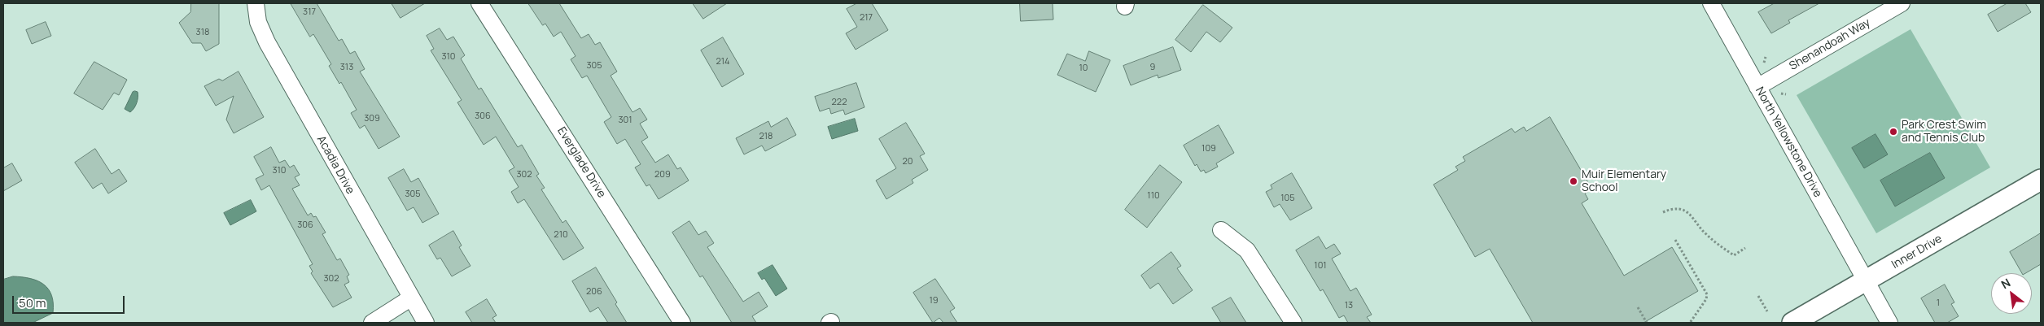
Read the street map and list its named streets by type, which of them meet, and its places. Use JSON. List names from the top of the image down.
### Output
{
  "streets": {
    "street": [
      "Shenandoah Way",
      "North Yellowstone Drive",
      "Everglade Drive",
      "Acadia Drive",
      "Inner Drive"
    ]
  },
  "crossings": [
    ["Shenandoah Way", "North Yellowstone Drive"],
    ["North Yellowstone Drive", "Inner Drive"]
  ],
  "places": ["Park Crest Swim and Tennis Club", "Muir Elementary School"],
  "house_numbers": [
    "317",
    "217",
    "318",
    "310",
    "214",
    "305",
    "313",
    "9",
    "10",
    "222",
    "306",
    "309",
    "301",
    "218",
    "109",
    "20",
    "310",
    "302",
    "209",
    "305",
    "110",
    "105",
    "306",
    "210",
    "101",
    "302",
    "206",
    "19",
    "1",
    "13"
  ],
  "scale_bar": "50 m",
  "north": "top left"
}
